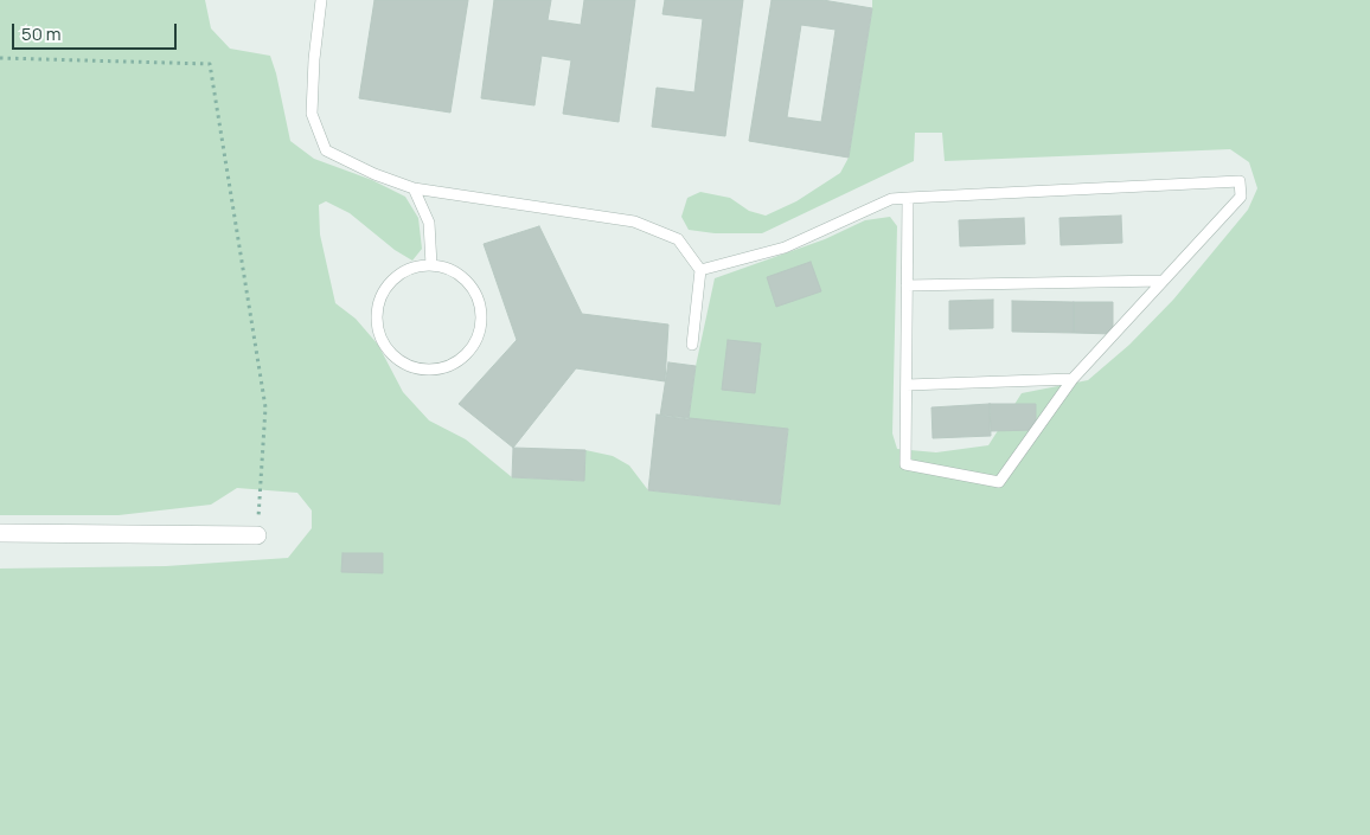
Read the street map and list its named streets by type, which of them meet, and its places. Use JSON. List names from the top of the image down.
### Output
{
  "scale_bar": "50 m"
}
